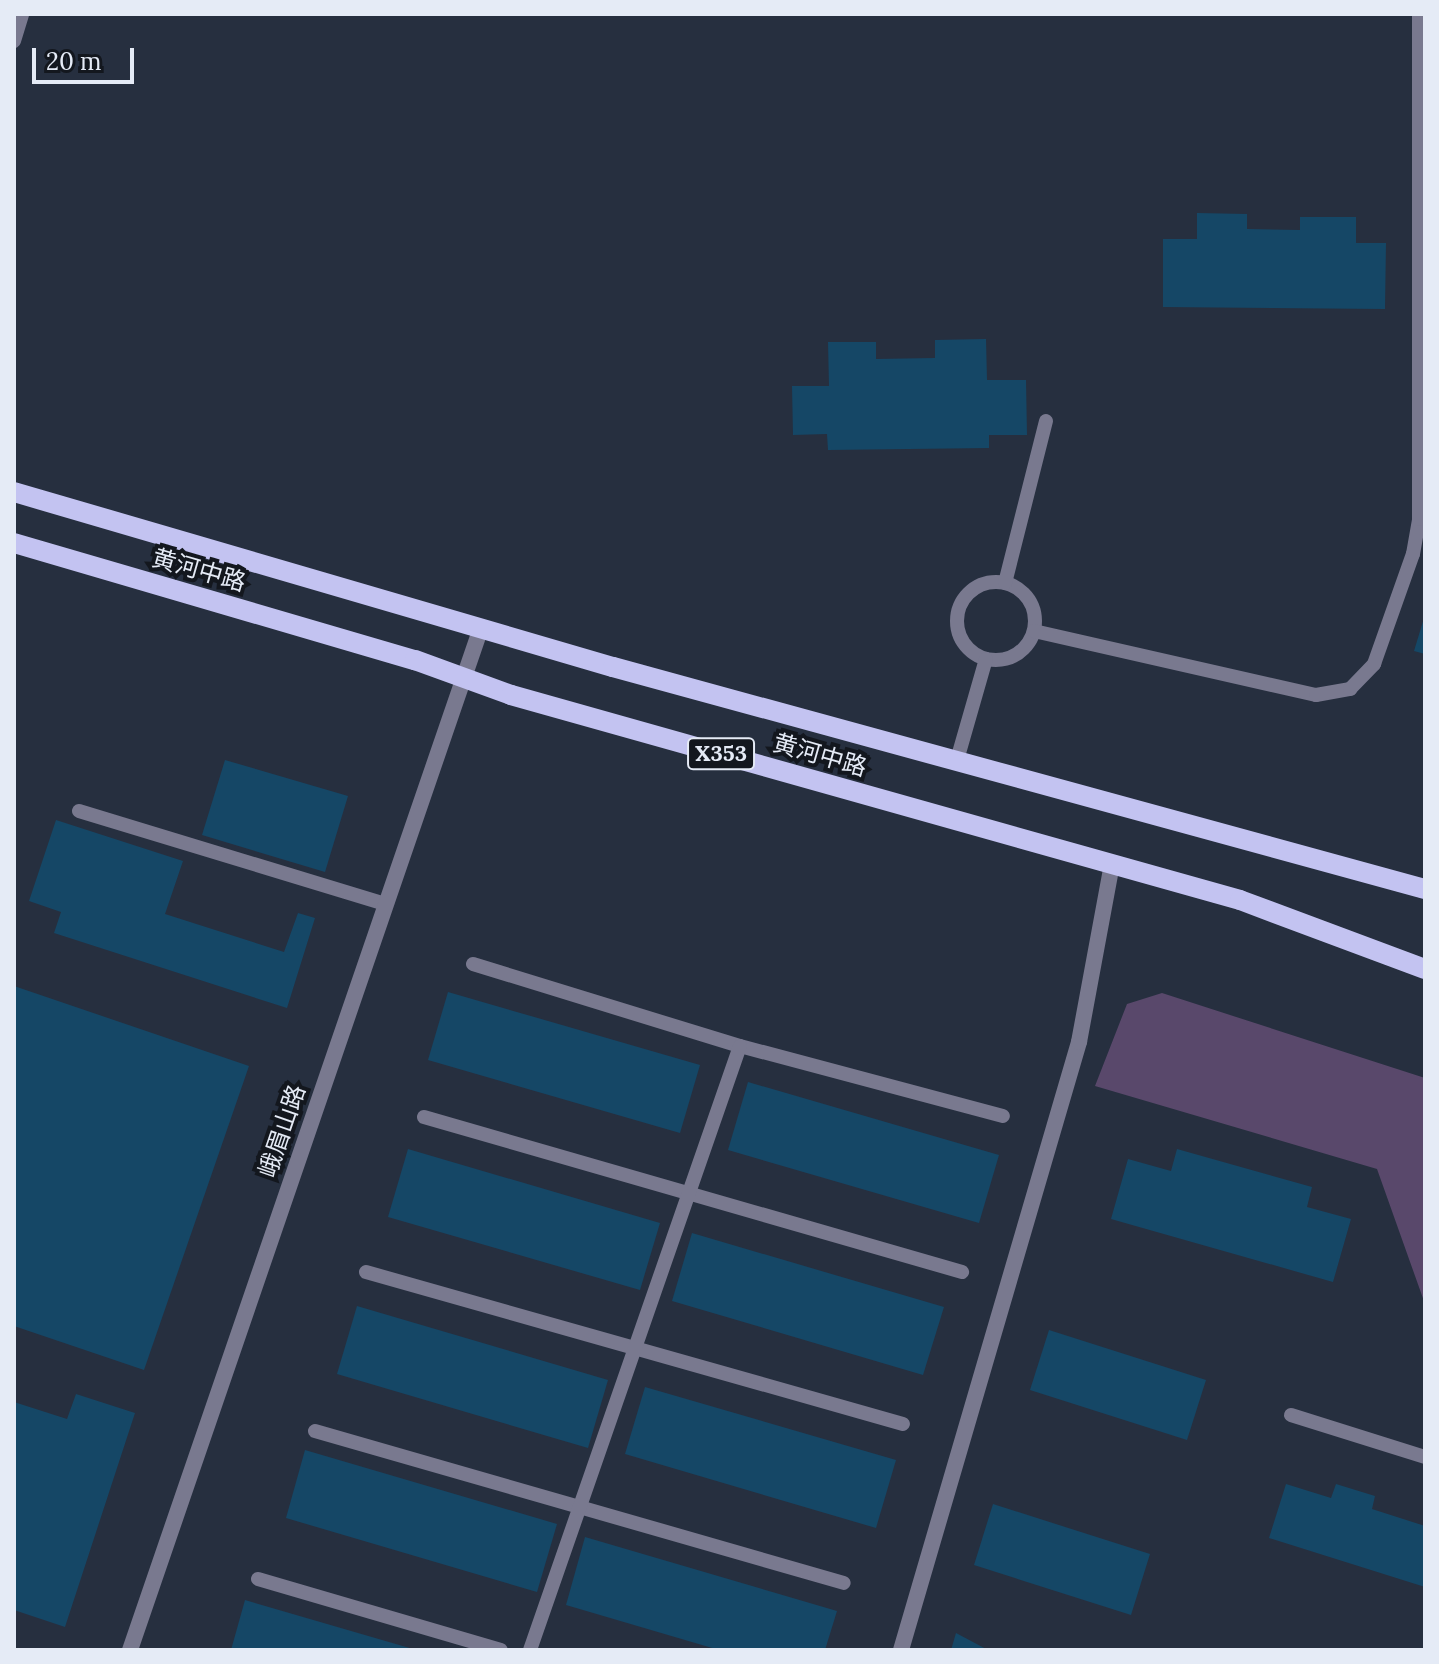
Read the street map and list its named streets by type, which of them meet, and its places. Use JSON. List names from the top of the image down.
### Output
{
  "streets": {
    "main road": ["黄河中路", "X353"],
    "street": ["峨眉山路"]
  },
  "crossings": [
    ["黄河中路", "峨眉山路"]
  ],
  "scale_bar": "20 m"
}
